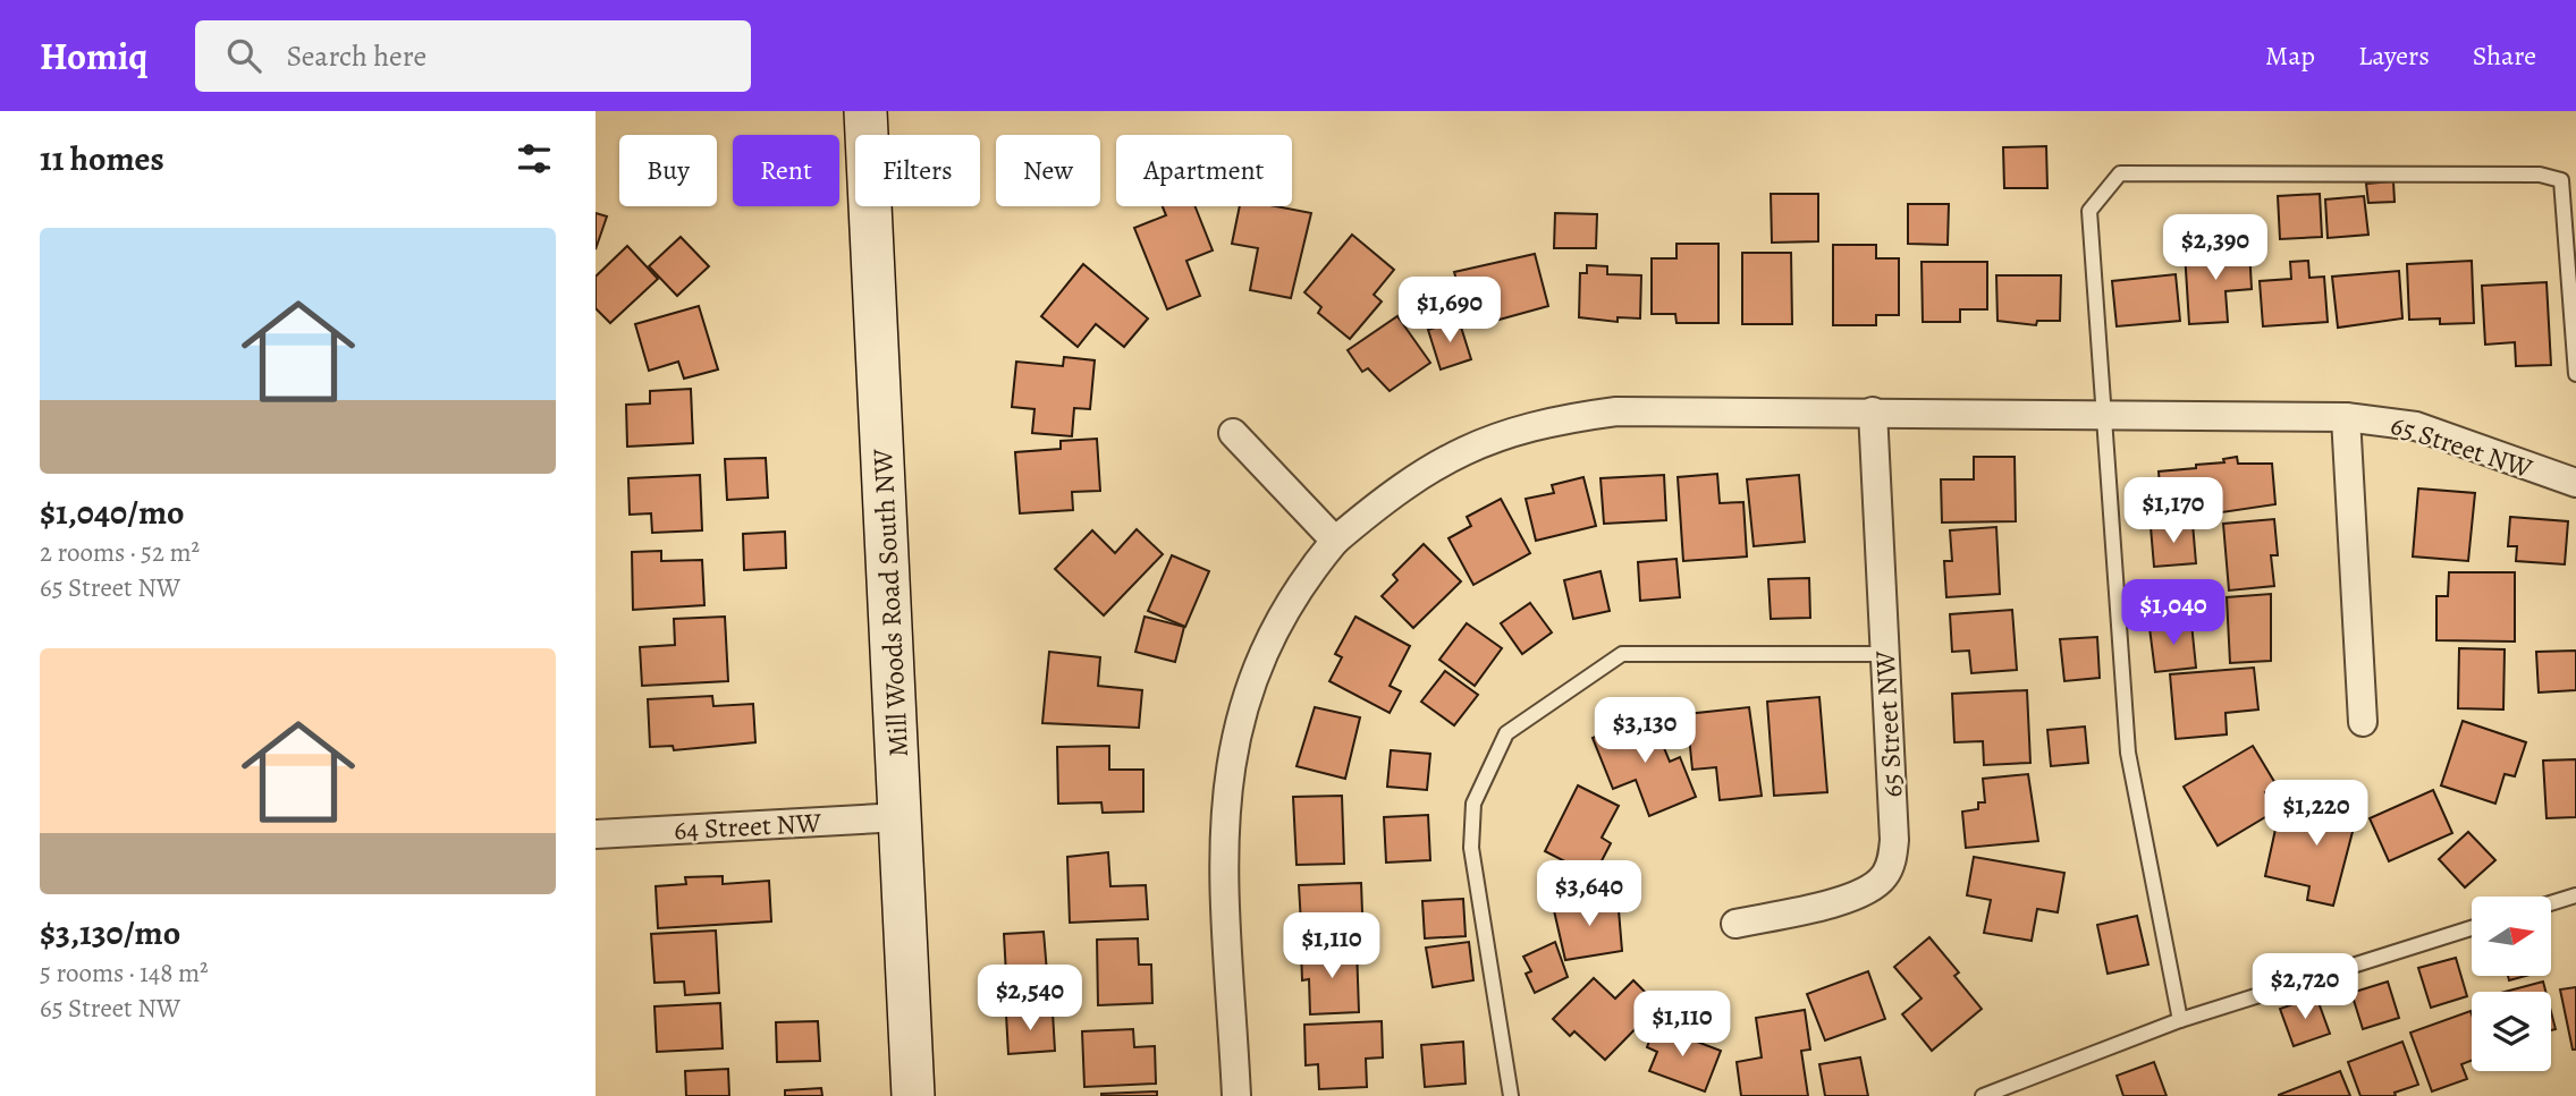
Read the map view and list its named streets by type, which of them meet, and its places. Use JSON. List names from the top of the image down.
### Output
{
  "streets": {
    "street": ["65 Street NW", "Mill Woods Road South NW", "64 Street NW"]
  },
  "crossings": [
    ["Mill Woods Road South NW", "64 Street NW"]
  ],
  "north": "right",
  "page": {
    "header": "Homiq",
    "search": "Search here",
    "nav": ["Map", "Layers", "Share"],
    "heading": "11 homes",
    "chip": [
      "Buy",
      "Rent",
      "Filters",
      "New",
      "Apartment"
    ],
    "list": [
      {
        "name": "$1,040/mo",
        "note": "2 rooms · 52 m² · 65 Street NW"
      },
      {
        "name": "$3,130/mo",
        "note": "5 rooms · 148 m² · 65 Street NW"
      }
    ],
    "price": [
      "$2,390",
      "$1,690",
      "$1,170",
      "$1,040",
      "$3,130",
      "$1,220",
      "$3,640",
      "$1,110",
      "$2,720",
      "$2,540",
      "$1,110"
    ]
  }
}
